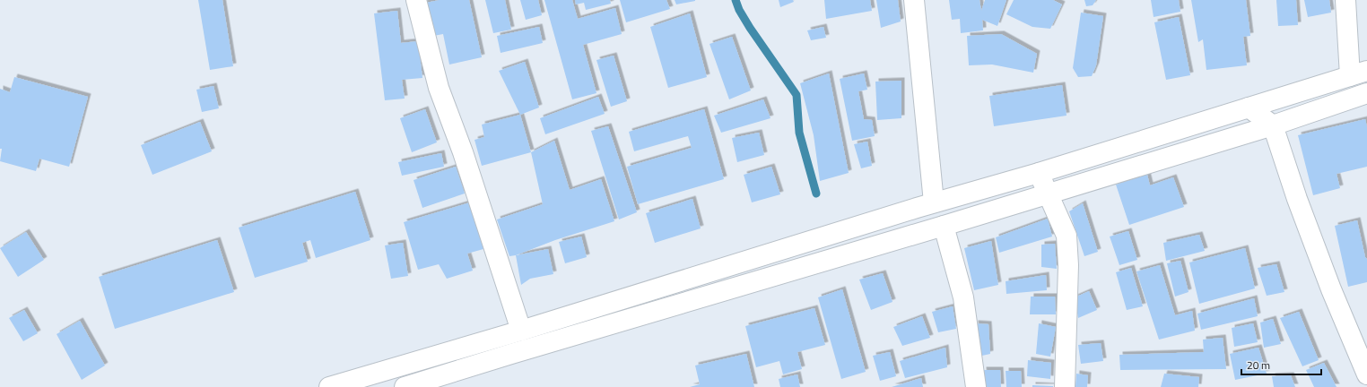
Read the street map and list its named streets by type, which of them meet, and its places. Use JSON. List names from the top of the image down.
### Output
{
  "scale_bar": "20 m"
}
